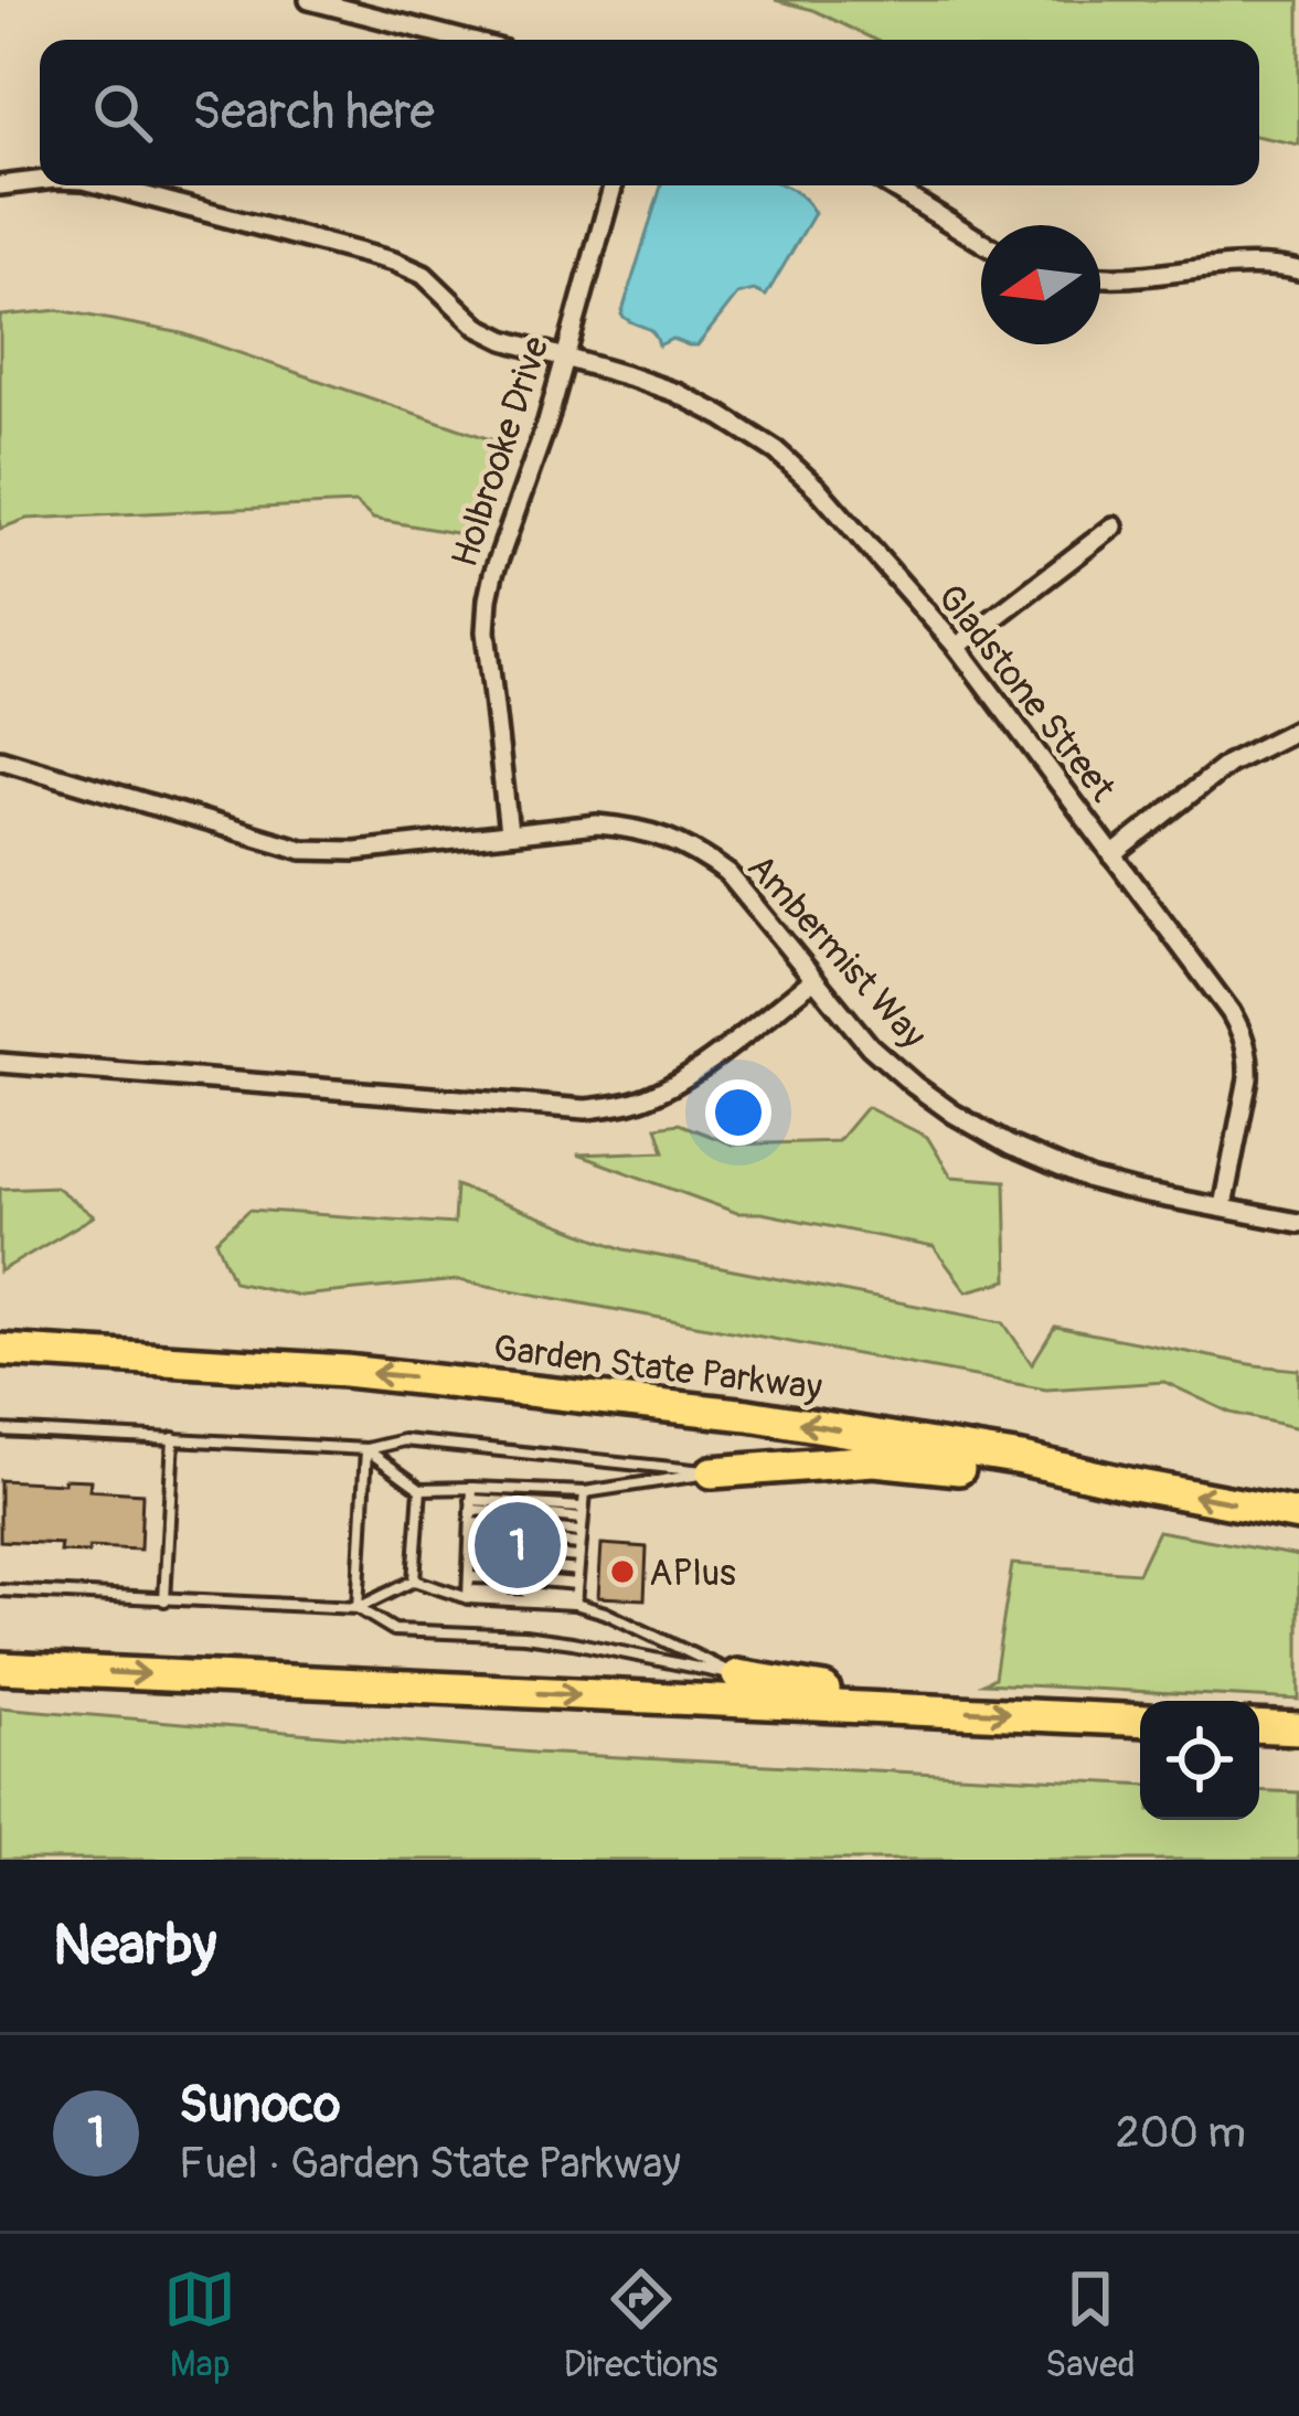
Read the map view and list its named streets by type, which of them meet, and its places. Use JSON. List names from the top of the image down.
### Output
{
  "streets": {
    "highway": ["Garden State Parkway"],
    "street": ["Holbrooke Drive", "Gladstone Street", "Ambermist Way"]
  },
  "crossings": [
    ["Holbrooke Drive", "Gladstone Street"],
    ["Holbrooke Drive", "Ambermist Way"],
    ["Gladstone Street", "Ambermist Way"]
  ],
  "places": ["APlus"],
  "north": "left",
  "page": {
    "search": "Search here",
    "pins": "1",
    "heading": "Nearby",
    "list": [
      {
        "mark": "1",
        "name": "Sunoco",
        "note": "Fuel · Garden State Parkway",
        "value": "200 m"
      }
    ],
    "nav": ["Map", "Directions", "Saved"]
  }
}
